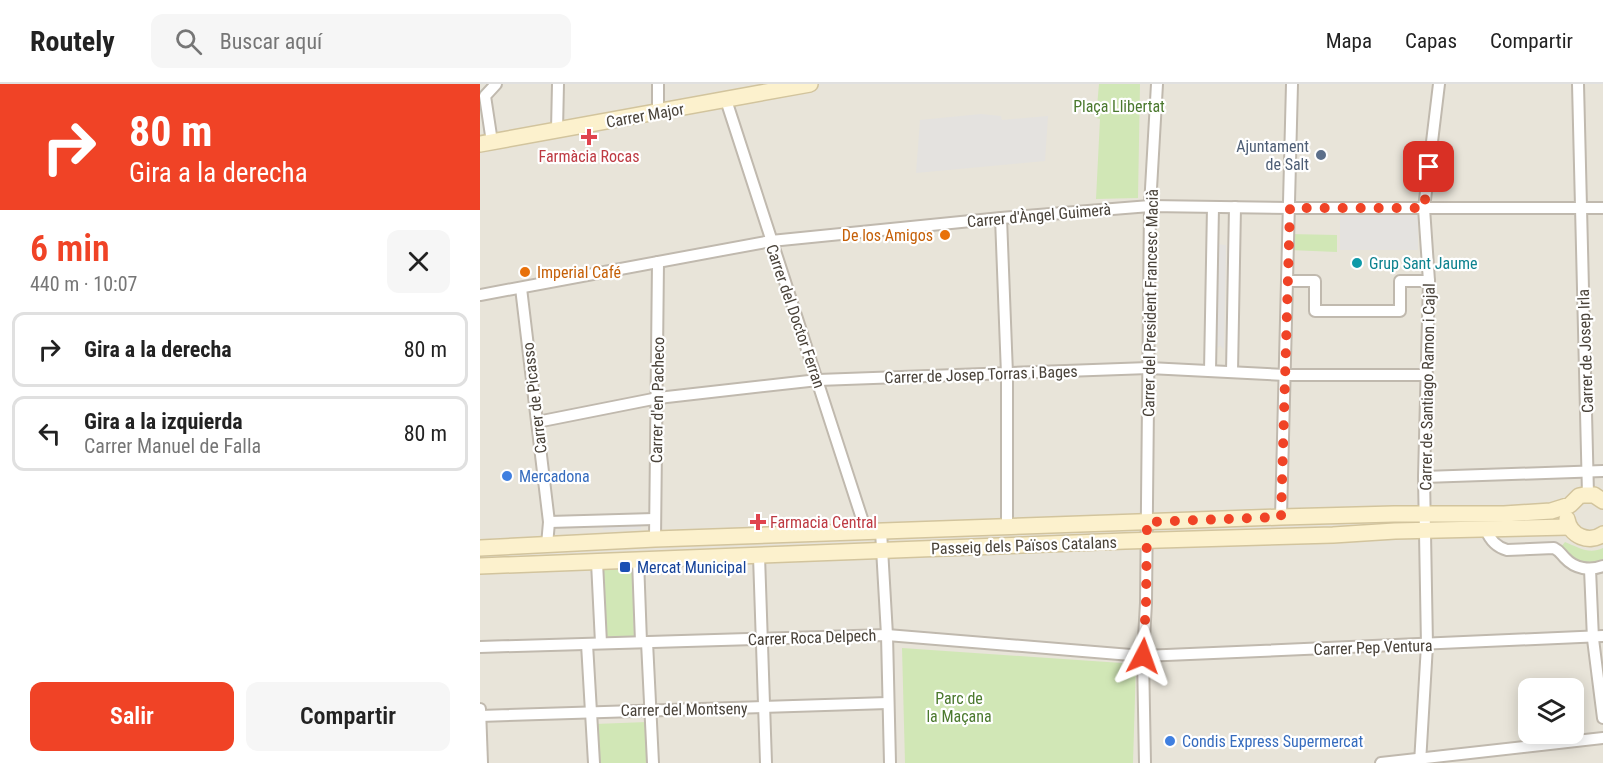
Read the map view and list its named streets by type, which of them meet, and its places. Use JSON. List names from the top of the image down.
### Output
{
  "streets": {
    "main road": ["Carrer Major", "Passeig dels Països Catalans"],
    "street": [
      "Carrer d'Àngel Guimerà",
      "Carrer del President Francesc Macià",
      "Carrer del Doctor Ferran",
      "Carrer de Josep Irla",
      "Carrer de Josep Torras i Bages",
      "Carrer de Santiago Ramon i Cajal",
      "Carrer de Picasso",
      "Carrer d'en Pacheco",
      "Carrer Roca Delpech",
      "Carrer Pep Ventura",
      "Carrer del Montseny"
    ]
  },
  "crossings": [
    ["Carrer Major", "Carrer del Doctor Ferran"],
    ["Carrer d'Àngel Guimerà", "Carrer del President Francesc Macià"],
    ["Carrer d'Àngel Guimerà", "Carrer del Doctor Ferran"],
    ["Carrer d'Àngel Guimerà", "Carrer de Josep Irla"],
    ["Carrer d'Àngel Guimerà", "Carrer de Santiago Ramon i Cajal"],
    ["Carrer d'Àngel Guimerà", "Carrer de Picasso"],
    ["Carrer d'Àngel Guimerà", "Carrer d'en Pacheco"],
    ["Carrer del President Francesc Macià", "Carrer de Josep Torras i Bages"],
    ["Carrer del President Francesc Macià", "Passeig dels Països Catalans"],
    ["Carrer del President Francesc Macià", "Carrer Roca Delpech"],
    ["Carrer del President Francesc Macià", "Carrer Pep Ventura"],
    ["Carrer del Doctor Ferran", "Carrer de Josep Torras i Bages"],
    ["Carrer del Doctor Ferran", "Passeig dels Països Catalans"],
    ["Carrer del Doctor Ferran", "Carrer Roca Delpech"],
    ["Carrer del Doctor Ferran", "Carrer del Montseny"],
    ["Carrer de Josep Torras i Bages", "Carrer de Santiago Ramon i Cajal"],
    ["Carrer de Josep Torras i Bages", "Carrer de Picasso"],
    ["Carrer de Josep Torras i Bages", "Carrer d'en Pacheco"],
    ["Carrer de Santiago Ramon i Cajal", "Passeig dels Països Catalans"],
    ["Carrer de Santiago Ramon i Cajal", "Carrer Pep Ventura"],
    ["Carrer Roca Delpech", "Carrer Pep Ventura"]
  ],
  "parks": ["Plaça Llibertat", "Parc de la Maçana"],
  "places": {
    "health": ["Farmàcia Rocas", "Farmacia Central"],
    "other": [
      "Ajuntament de Salt",
      "De los Amigos",
      "Grup Sant Jaume",
      "Imperial Café",
      "Mercadona",
      "Condis Express Supermercat"
    ],
    "transit": ["Mercat Municipal"]
  },
  "page": {
    "header": "Routely",
    "search": "Buscar aquí",
    "nav": ["Mapa", "Capas", "Compartir"],
    "turn": ["80 m", "Gira a la derecha"],
    "heading": ["6 min", "440 m · 10:07"],
    "list": [
      {
        "name": "Gira a la derecha",
        "value": "80 m"
      },
      {
        "name": "Gira a la izquierda",
        "note": "Carrer Manuel de Falla",
        "value": "80 m"
      }
    ],
    "buttons": ["Salir", "Compartir"]
  }
}
